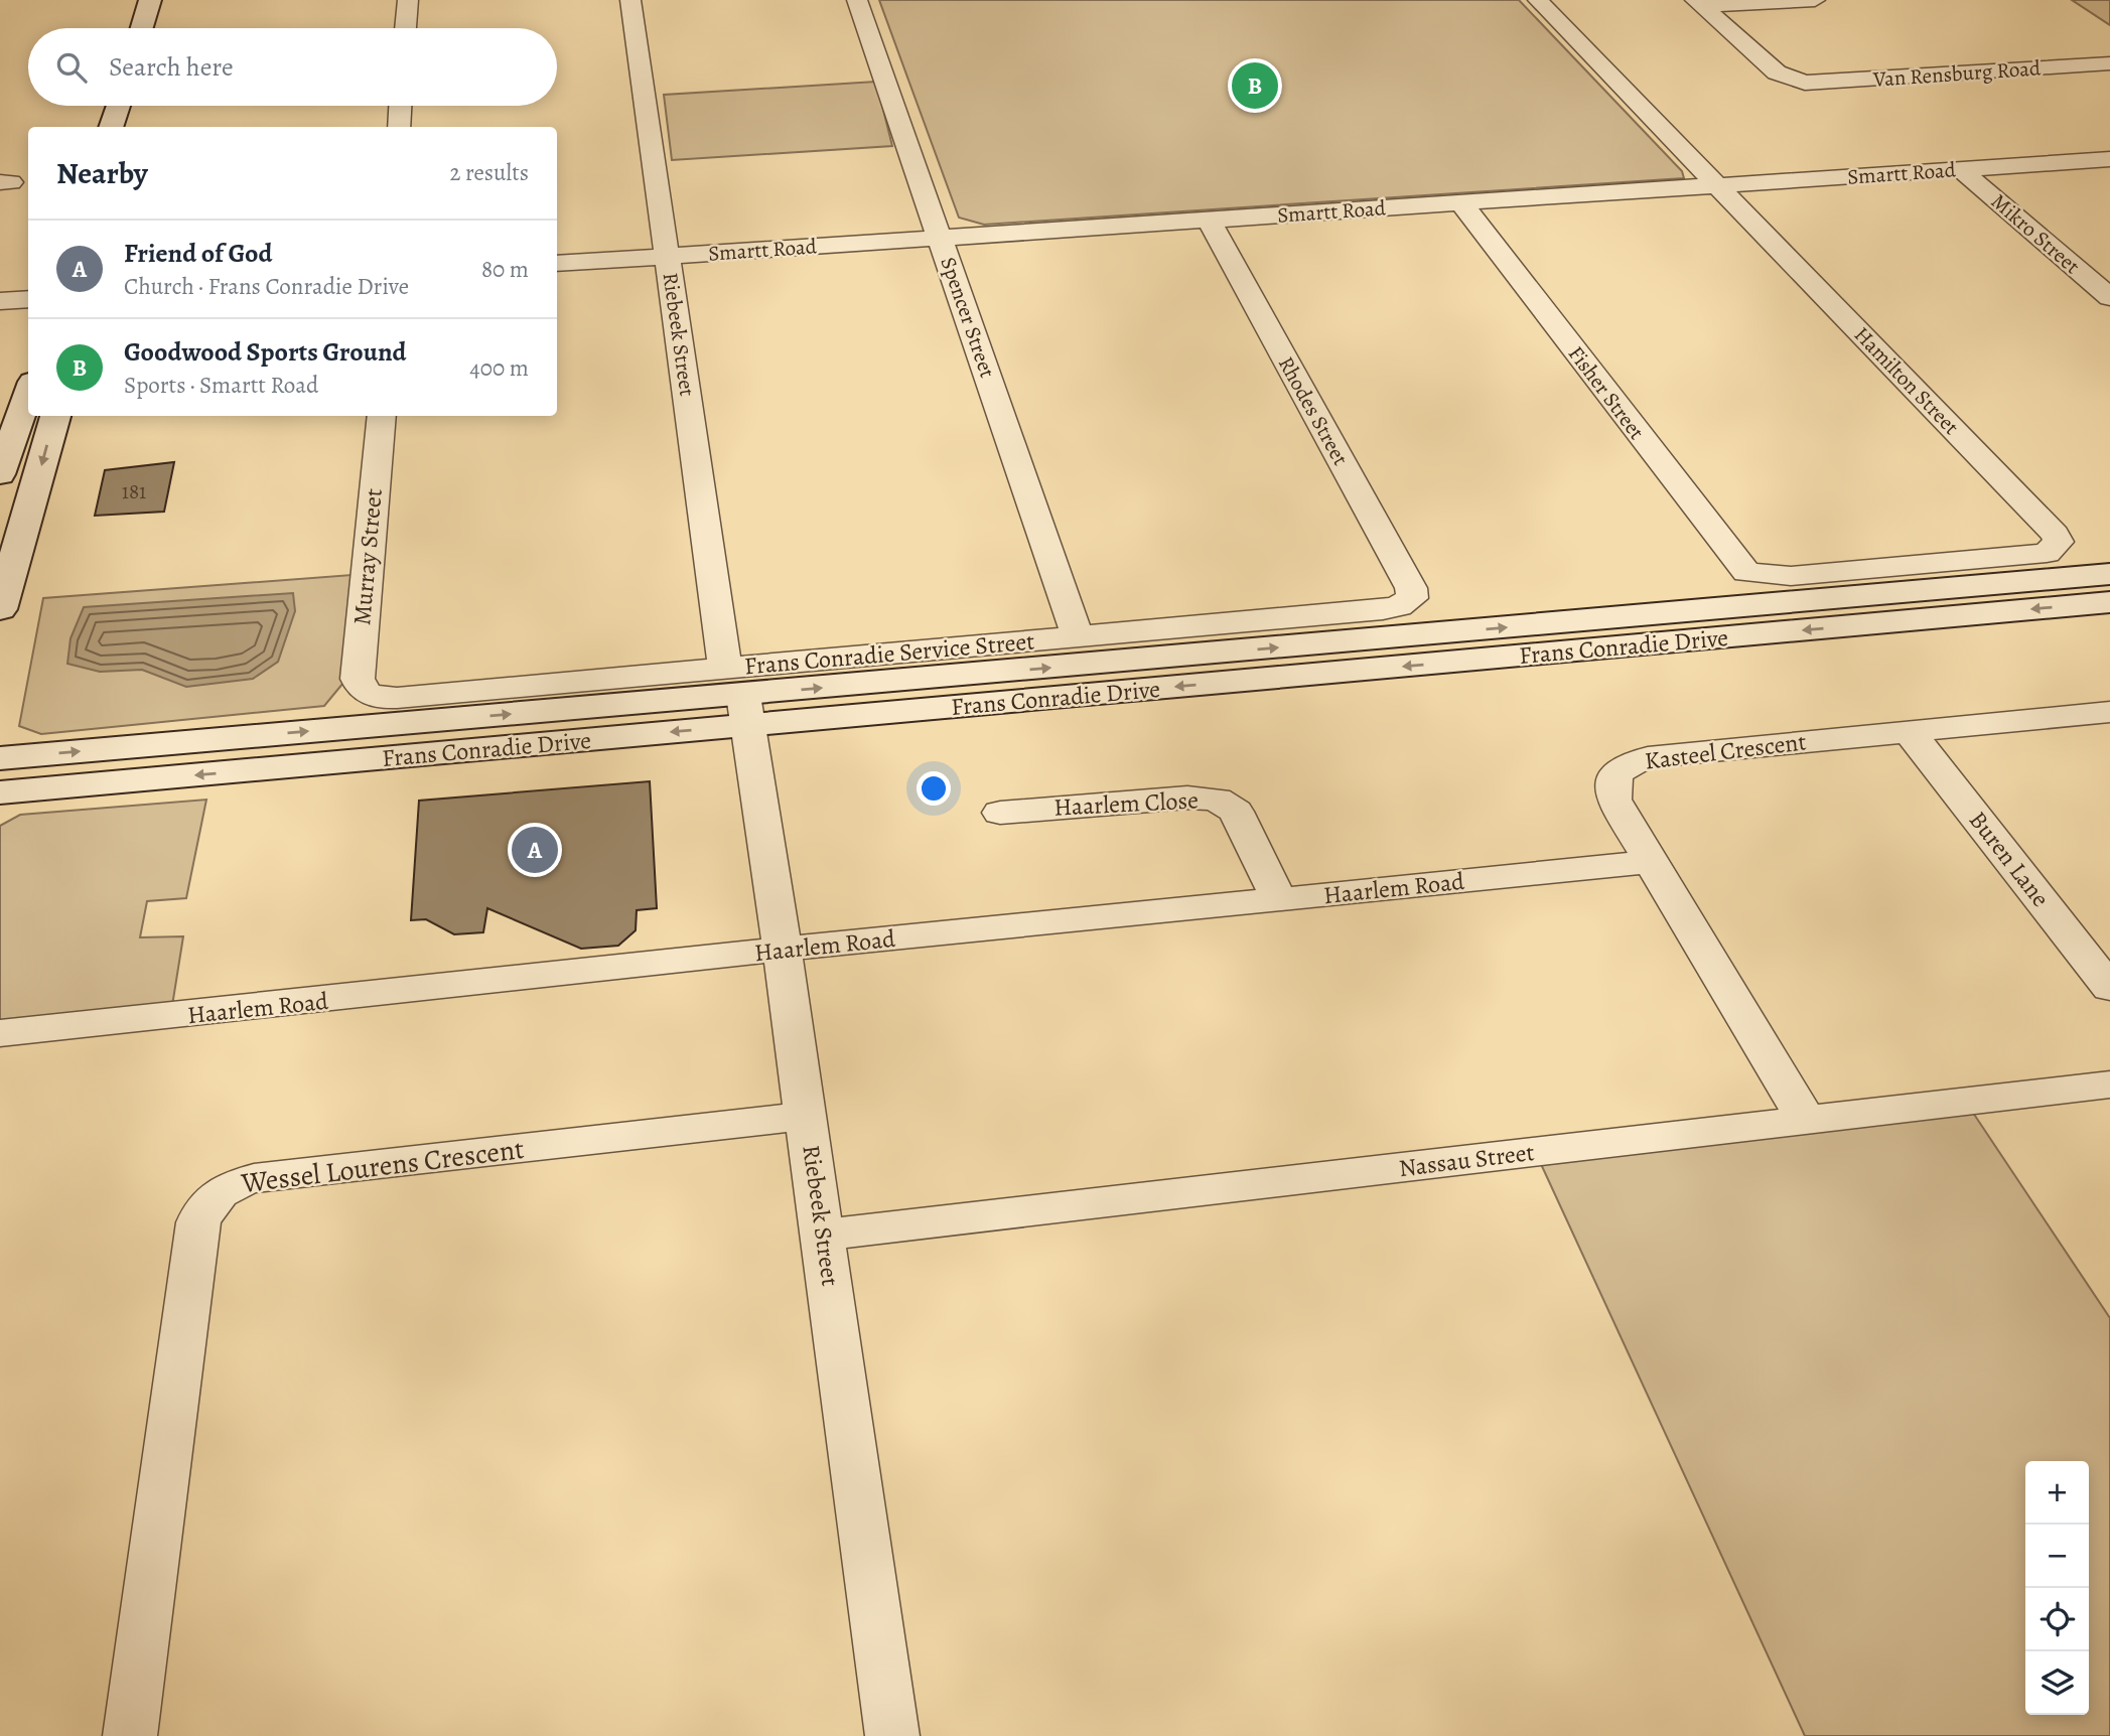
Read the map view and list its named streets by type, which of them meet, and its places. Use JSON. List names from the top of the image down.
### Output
{
  "streets": {
    "main road": ["Frans Conradie Drive"],
    "street": [
      "Van Rensburg Road",
      "Smartt Road",
      "Mikro Street",
      "Spencer Street",
      "Riebeek Street",
      "Hamilton Street",
      "Fisher Street",
      "Rhodes Street",
      "Murray Street",
      "Frans Conradie Service Street",
      "Kasteel Crescent",
      "Haarlem Close",
      "Buren Lane",
      "Haarlem Road",
      "Nassau Street",
      "Wessel Lourens Crescent"
    ]
  },
  "crossings": [
    ["Smartt Road", "Mikro Street"],
    ["Smartt Road", "Spencer Street"],
    ["Smartt Road", "Riebeek Street"],
    ["Smartt Road", "Hamilton Street"],
    ["Smartt Road", "Fisher Street"],
    ["Smartt Road", "Rhodes Street"],
    ["Spencer Street", "Frans Conradie Service Street"],
    ["Riebeek Street", "Frans Conradie Drive"],
    ["Riebeek Street", "Frans Conradie Service Street"],
    ["Riebeek Street", "Haarlem Road"],
    ["Riebeek Street", "Nassau Street"],
    ["Riebeek Street", "Wessel Lourens Crescent"],
    ["Hamilton Street", "Fisher Street"],
    ["Rhodes Street", "Frans Conradie Service Street"],
    ["Murray Street", "Frans Conradie Service Street"],
    ["Frans Conradie Drive", "Frans Conradie Service Street"],
    ["Kasteel Crescent", "Buren Lane"],
    ["Kasteel Crescent", "Haarlem Road"],
    ["Kasteel Crescent", "Nassau Street"],
    ["Haarlem Close", "Haarlem Road"]
  ],
  "house_numbers": ["181"],
  "page": {
    "search": "Search here",
    "pins": ["B", "A"],
    "heading": ["Nearby", "2 results"],
    "list": [
      {
        "mark": "A",
        "name": "Friend of God",
        "note": "Church · Frans Conradie Drive",
        "value": "80 m"
      },
      {
        "mark": "B",
        "name": "Goodwood Sports Ground",
        "note": "Sports · Smartt Road",
        "value": "400 m"
      }
    ],
    "map_buttons": ["+", "−"]
  }
}
